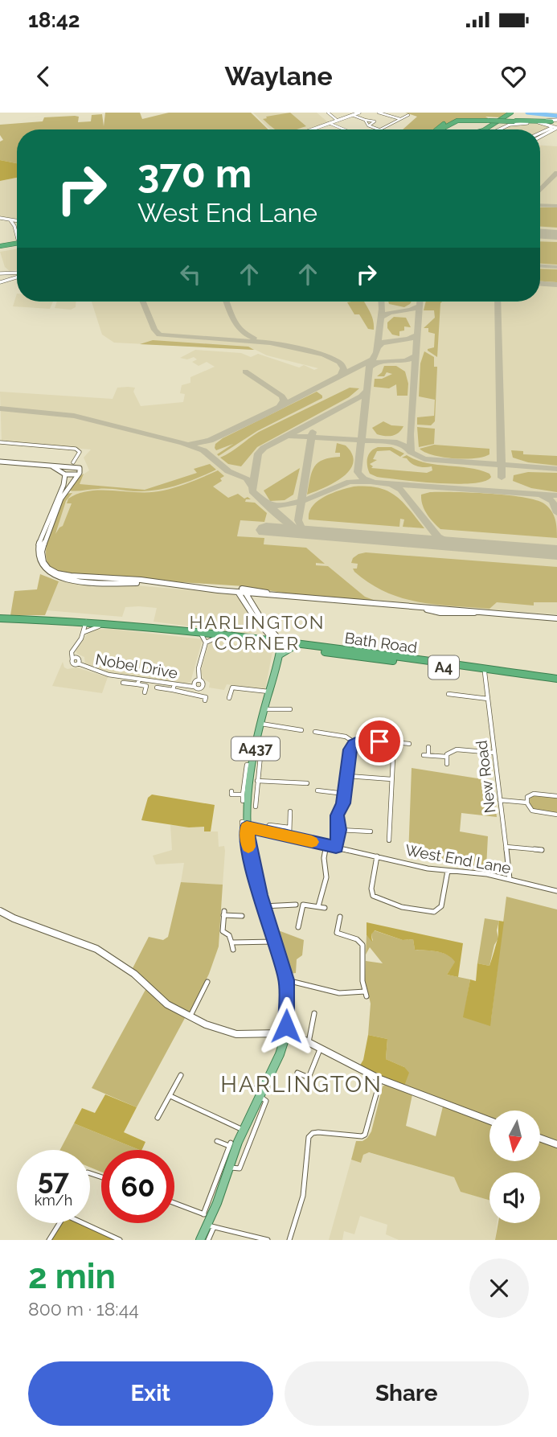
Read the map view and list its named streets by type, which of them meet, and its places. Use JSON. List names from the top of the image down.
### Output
{
  "streets": {
    "highway": ["Bath Road", "A4"],
    "main road": ["A437"],
    "street": ["Nobel Drive", "New Road", "West End Lane"]
  },
  "crossings": [
    ["Bath Road", "Nobel Drive"],
    ["Bath Road", "A437"],
    ["Bath Road", "New Road"],
    ["A437", "West End Lane"],
    ["New Road", "West End Lane"]
  ],
  "districts": ["HARLINGTON CORNER", "HARLINGTON"],
  "north": "bottom",
  "page": {
    "status": "18:42",
    "header": "Waylane",
    "turn": ["370 m", "West End Lane"],
    "speed": "57 km/h",
    "limit": "60",
    "heading": ["2 min", "800 m · 18:44"],
    "buttons": ["Exit", "Share"]
  }
}
